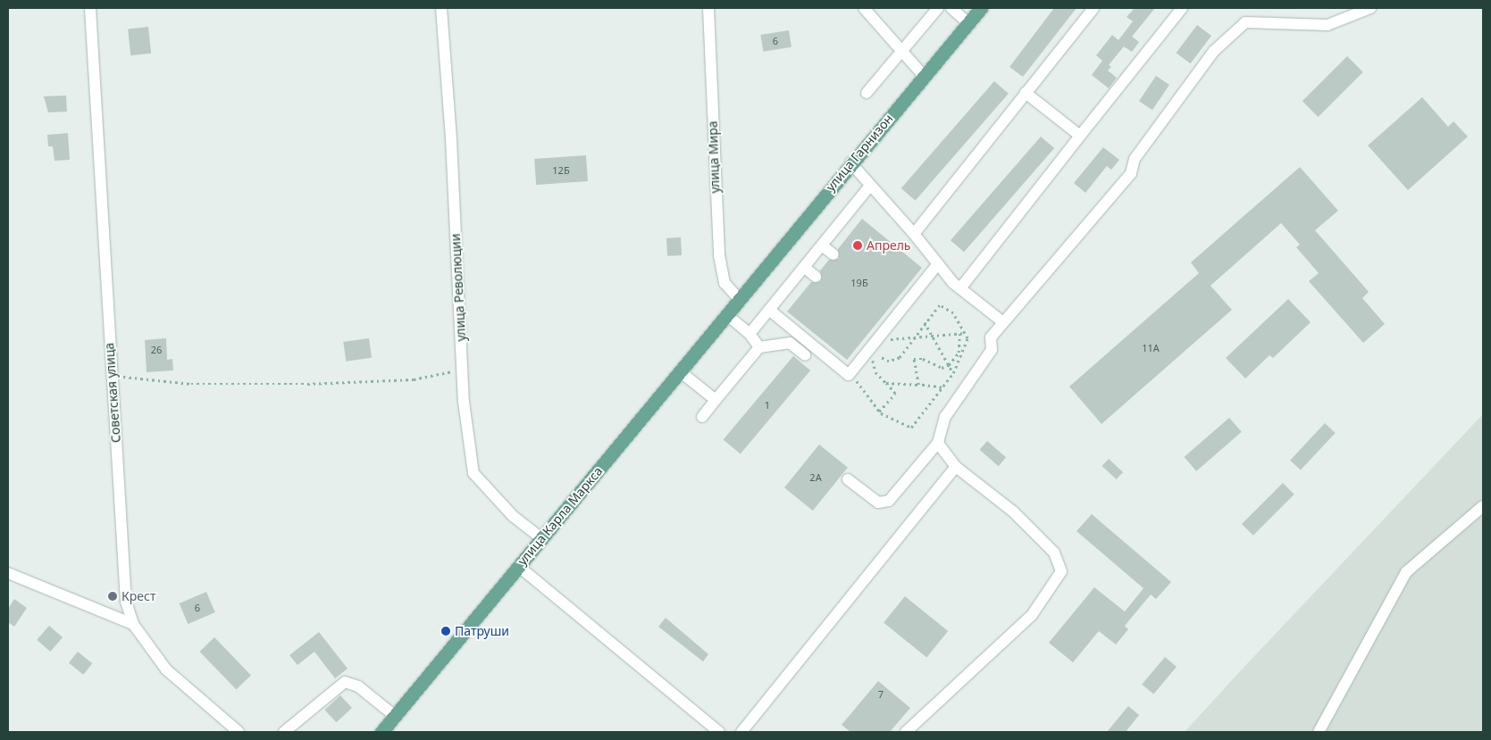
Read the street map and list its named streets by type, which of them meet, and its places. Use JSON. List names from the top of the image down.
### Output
{
  "streets": {
    "main road": ["улица Гарнизон", "улица Карла Маркса"],
    "street": ["улица Мира", "улица Революции", "Советская улица"]
  },
  "crossings": [
    ["улица Гарнизон", "улица Мира"],
    ["улица Гарнизон", "улица Карла Маркса"],
    ["улица Мира", "улица Карла Маркса"],
    ["улица Революции", "улица Карла Маркса"]
  ],
  "places": ["Апрель", "Крест", "Патруши"],
  "house_numbers": [
    "6",
    "12Б",
    "19Б",
    "11А",
    "26",
    "1",
    "2А",
    "6",
    "7"
  ]
}
